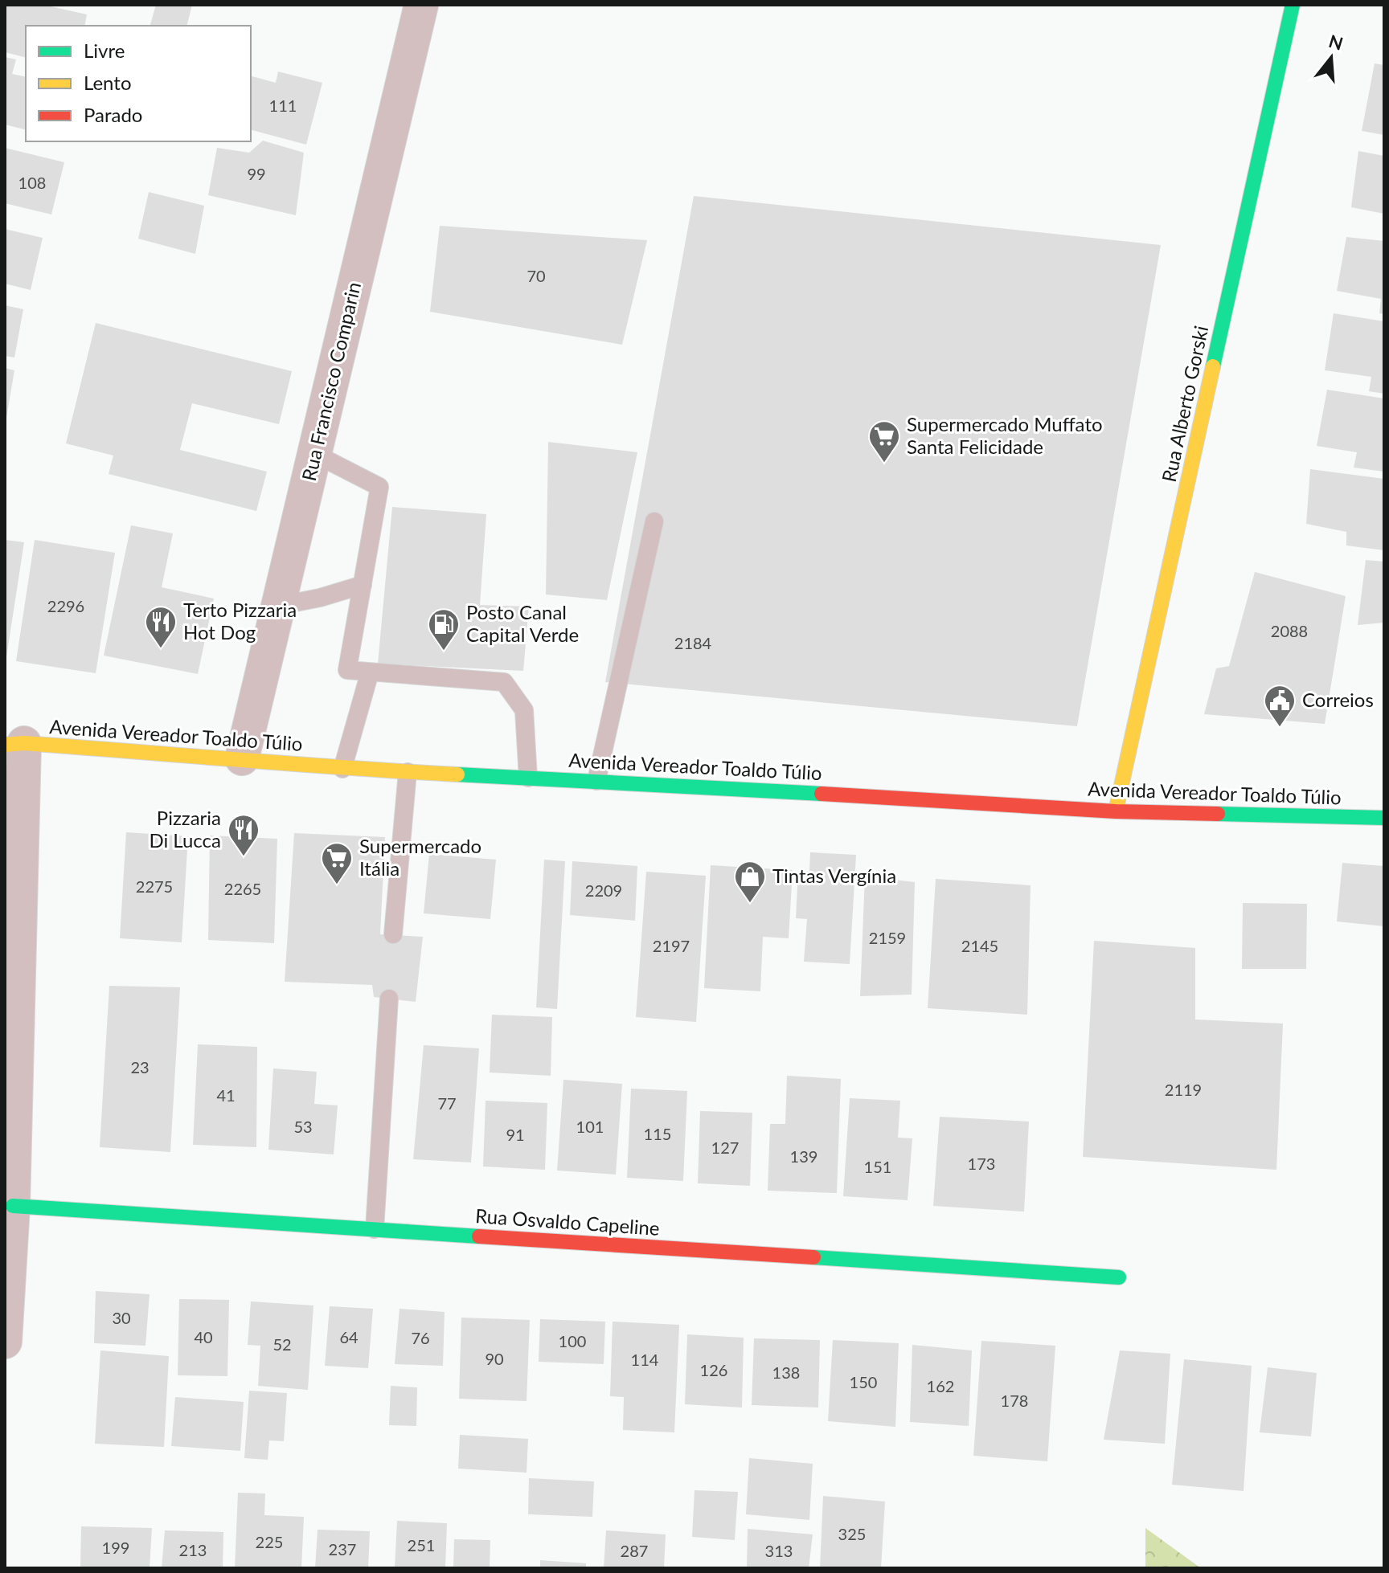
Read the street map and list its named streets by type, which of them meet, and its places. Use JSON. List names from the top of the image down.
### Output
{
  "streets": {
    "street": [
      "Rua Francisco Comparin",
      "Rua Alberto Gorski",
      "Avenida Vereador Toaldo Túlio",
      "Rua Osvaldo Capeline"
    ]
  },
  "crossings": [
    ["Rua Francisco Comparin", "Avenida Vereador Toaldo Túlio"],
    ["Rua Alberto Gorski", "Avenida Vereador Toaldo Túlio"]
  ],
  "places": {
    "supermarket": ["Supermercado Muffato Santa Felicidade", "Supermercado Itália"],
    "restaurant": ["Terto Pizzaria Hot Dog", "Pizzaria Di Lucca"],
    "fuel station": ["Posto Canal Capital Verde"],
    "public building": ["Correios"],
    "shop": ["Tintas Vergínia"]
  },
  "house_numbers": [
    "111",
    "99",
    "108",
    "70",
    "2296",
    "2088",
    "2184",
    "2275",
    "2265",
    "2209",
    "2159",
    "2197",
    "2145",
    "23",
    "2119",
    "41",
    "77",
    "53",
    "101",
    "115",
    "91",
    "127",
    "139",
    "173",
    "151",
    "30",
    "40",
    "64",
    "76",
    "100",
    "52",
    "90",
    "114",
    "126",
    "138",
    "150",
    "162",
    "178",
    "325",
    "225",
    "251",
    "199",
    "237",
    "213",
    "287",
    "313"
  ],
  "legend": ["Livre", "Lento", "Parado"],
  "north": "top"
}
